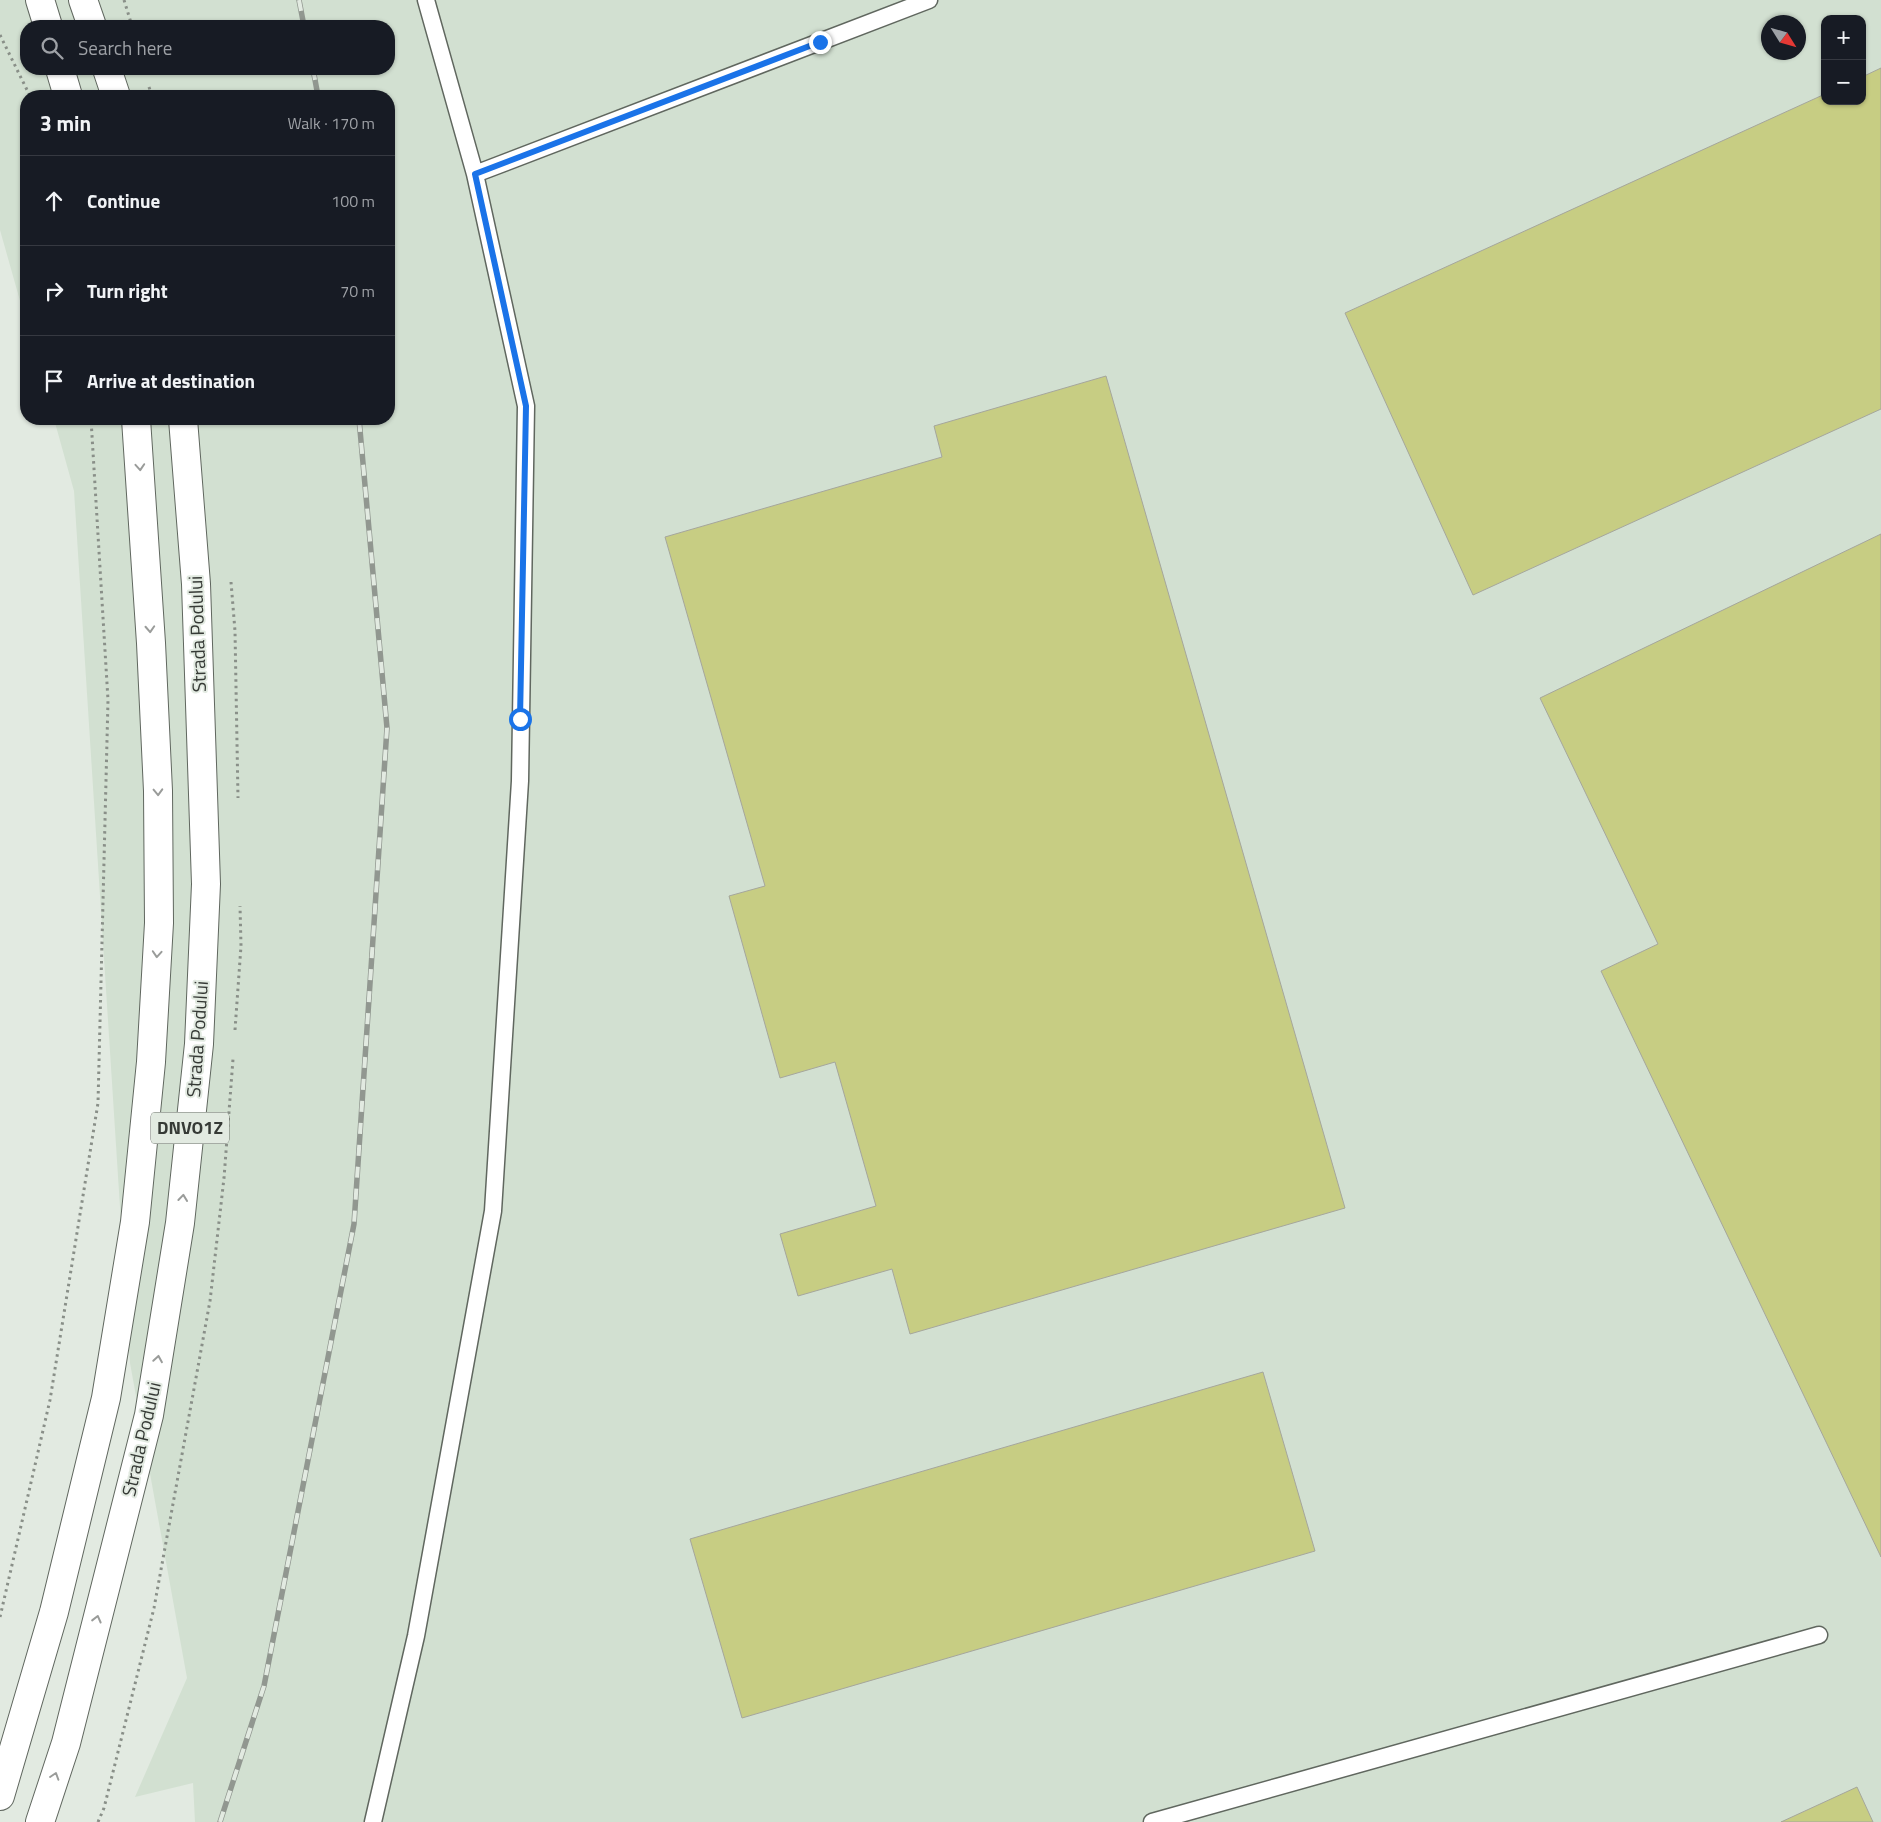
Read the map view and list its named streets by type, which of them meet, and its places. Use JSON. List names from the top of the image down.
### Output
{
  "streets": {
    "main road": ["Strada Podului", "DNVO1Z"]
  },
  "north": "bottom right",
  "page": {
    "map_buttons": ["+", "−"],
    "search": "Search here",
    "heading": ["3 min", "Walk · 170 m"],
    "list": [
      ["Continue", "100 m"],
      ["Turn right", "70 m"],
      "Arrive at destination"
    ]
  }
}
